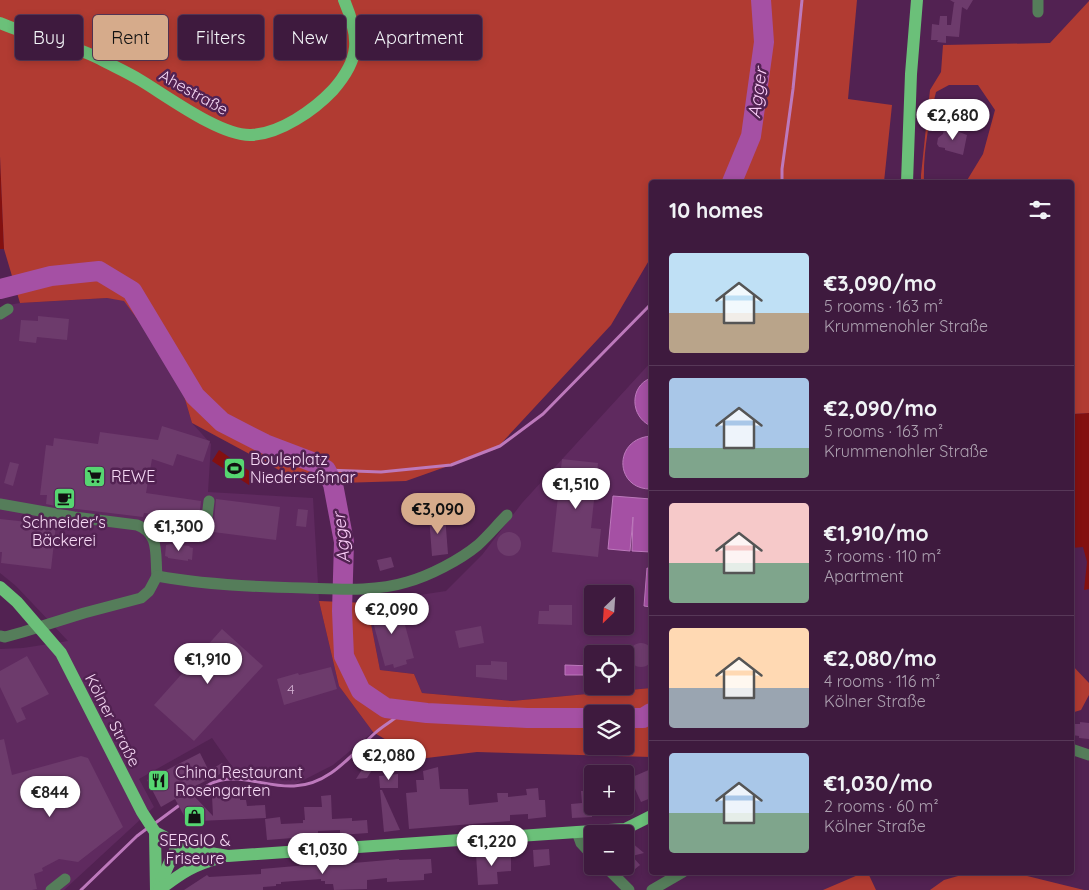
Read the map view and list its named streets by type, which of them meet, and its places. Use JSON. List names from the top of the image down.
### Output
{
  "streets": {
    "main road": ["Ahestraße", "Kölner Straße"]
  },
  "water": ["Agger"],
  "places": {
    "sports": ["Bouleplatz Niederseßmar"],
    "supermarket": ["REWE"],
    "cafe": ["Schneider's Bäckerei"],
    "restaurant": ["China Restaurant Rosengarten"],
    "shop": ["SERGIO & Friseure"]
  },
  "house_numbers": ["4"],
  "north": "bottom left",
  "page": {
    "chip": [
      "Buy",
      "Rent",
      "Filters",
      "New",
      "Apartment"
    ],
    "price": [
      "€2,680",
      "€1,510",
      "€3,090",
      "€1,300",
      "€2,090",
      "€1,910",
      "€2,080",
      "€844",
      "€1,220",
      "€1,030"
    ],
    "heading": "10 homes",
    "list": [
      {
        "name": "€3,090/mo",
        "note": "5 rooms · 163 m² · Krummenohler Straße"
      },
      {
        "name": "€2,090/mo",
        "note": "5 rooms · 163 m² · Krummenohler Straße"
      },
      {
        "name": "€1,910/mo",
        "note": "3 rooms · 110 m² · Apartment"
      },
      {
        "name": "€2,080/mo",
        "note": "4 rooms · 116 m² · Kölner Straße"
      },
      {
        "name": "€1,030/mo",
        "note": "2 rooms · 60 m² · Kölner Straße"
      }
    ],
    "map_buttons": ["+", "−"]
  }
}
